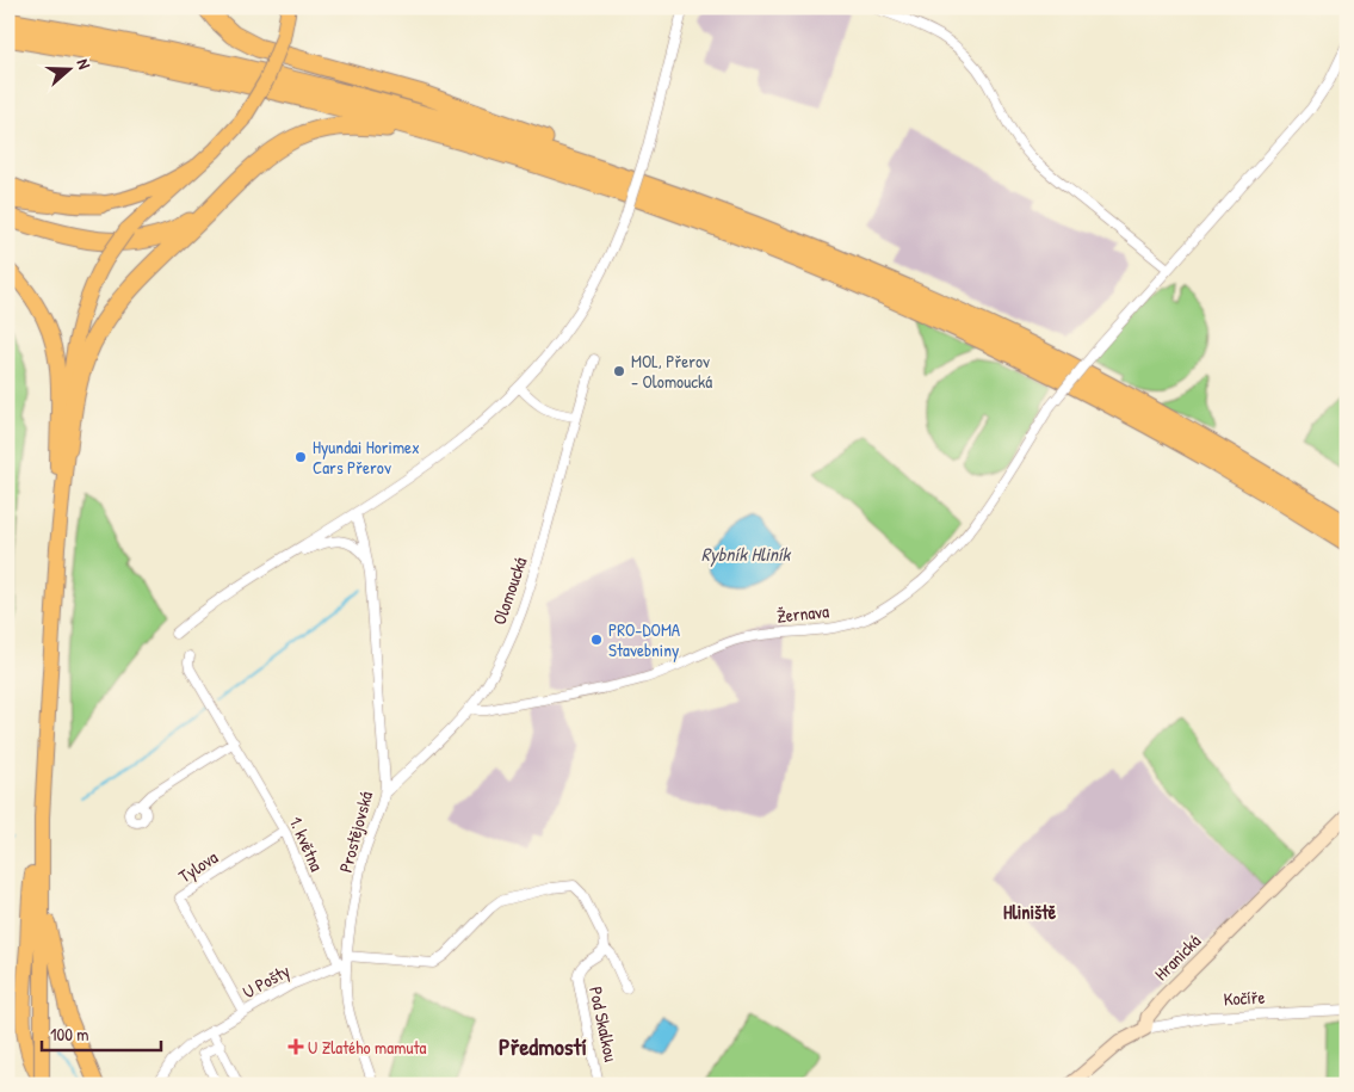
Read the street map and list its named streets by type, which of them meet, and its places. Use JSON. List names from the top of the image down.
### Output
{
  "streets": {
    "main road": ["Hranická"],
    "street": [
      "Olomoucká",
      "Žernava",
      "Prostějovská",
      "1. května",
      "Tylova",
      "U Pošty",
      "Kočíře",
      "Pod Skalkou"
    ]
  },
  "crossings": [
    ["Olomoucká", "Žernava"],
    ["Olomoucká", "Prostějovská"],
    ["Prostějovská", "1. května"],
    ["Prostějovská", "U Pošty"],
    ["Prostějovská", "Pod Skalkou"],
    ["1. května", "Tylova"],
    ["1. května", "U Pošty"],
    ["1. května", "Pod Skalkou"],
    ["Tylova", "U Pošty"],
    ["Hranická", "Kočíře"],
    ["U Pošty", "Pod Skalkou"]
  ],
  "districts": ["Hliniště", "Předmostí"],
  "water": ["Rybník Hliník"],
  "places": {
    "other": ["MOL, Přerov - Olomoucká", "Hyundai Horimex Cars Přerov", "PRO-DOMA Stavebniny"],
    "health": ["U Zlatého mamuta"]
  },
  "scale_bar": "100 m",
  "north": "right"
}
